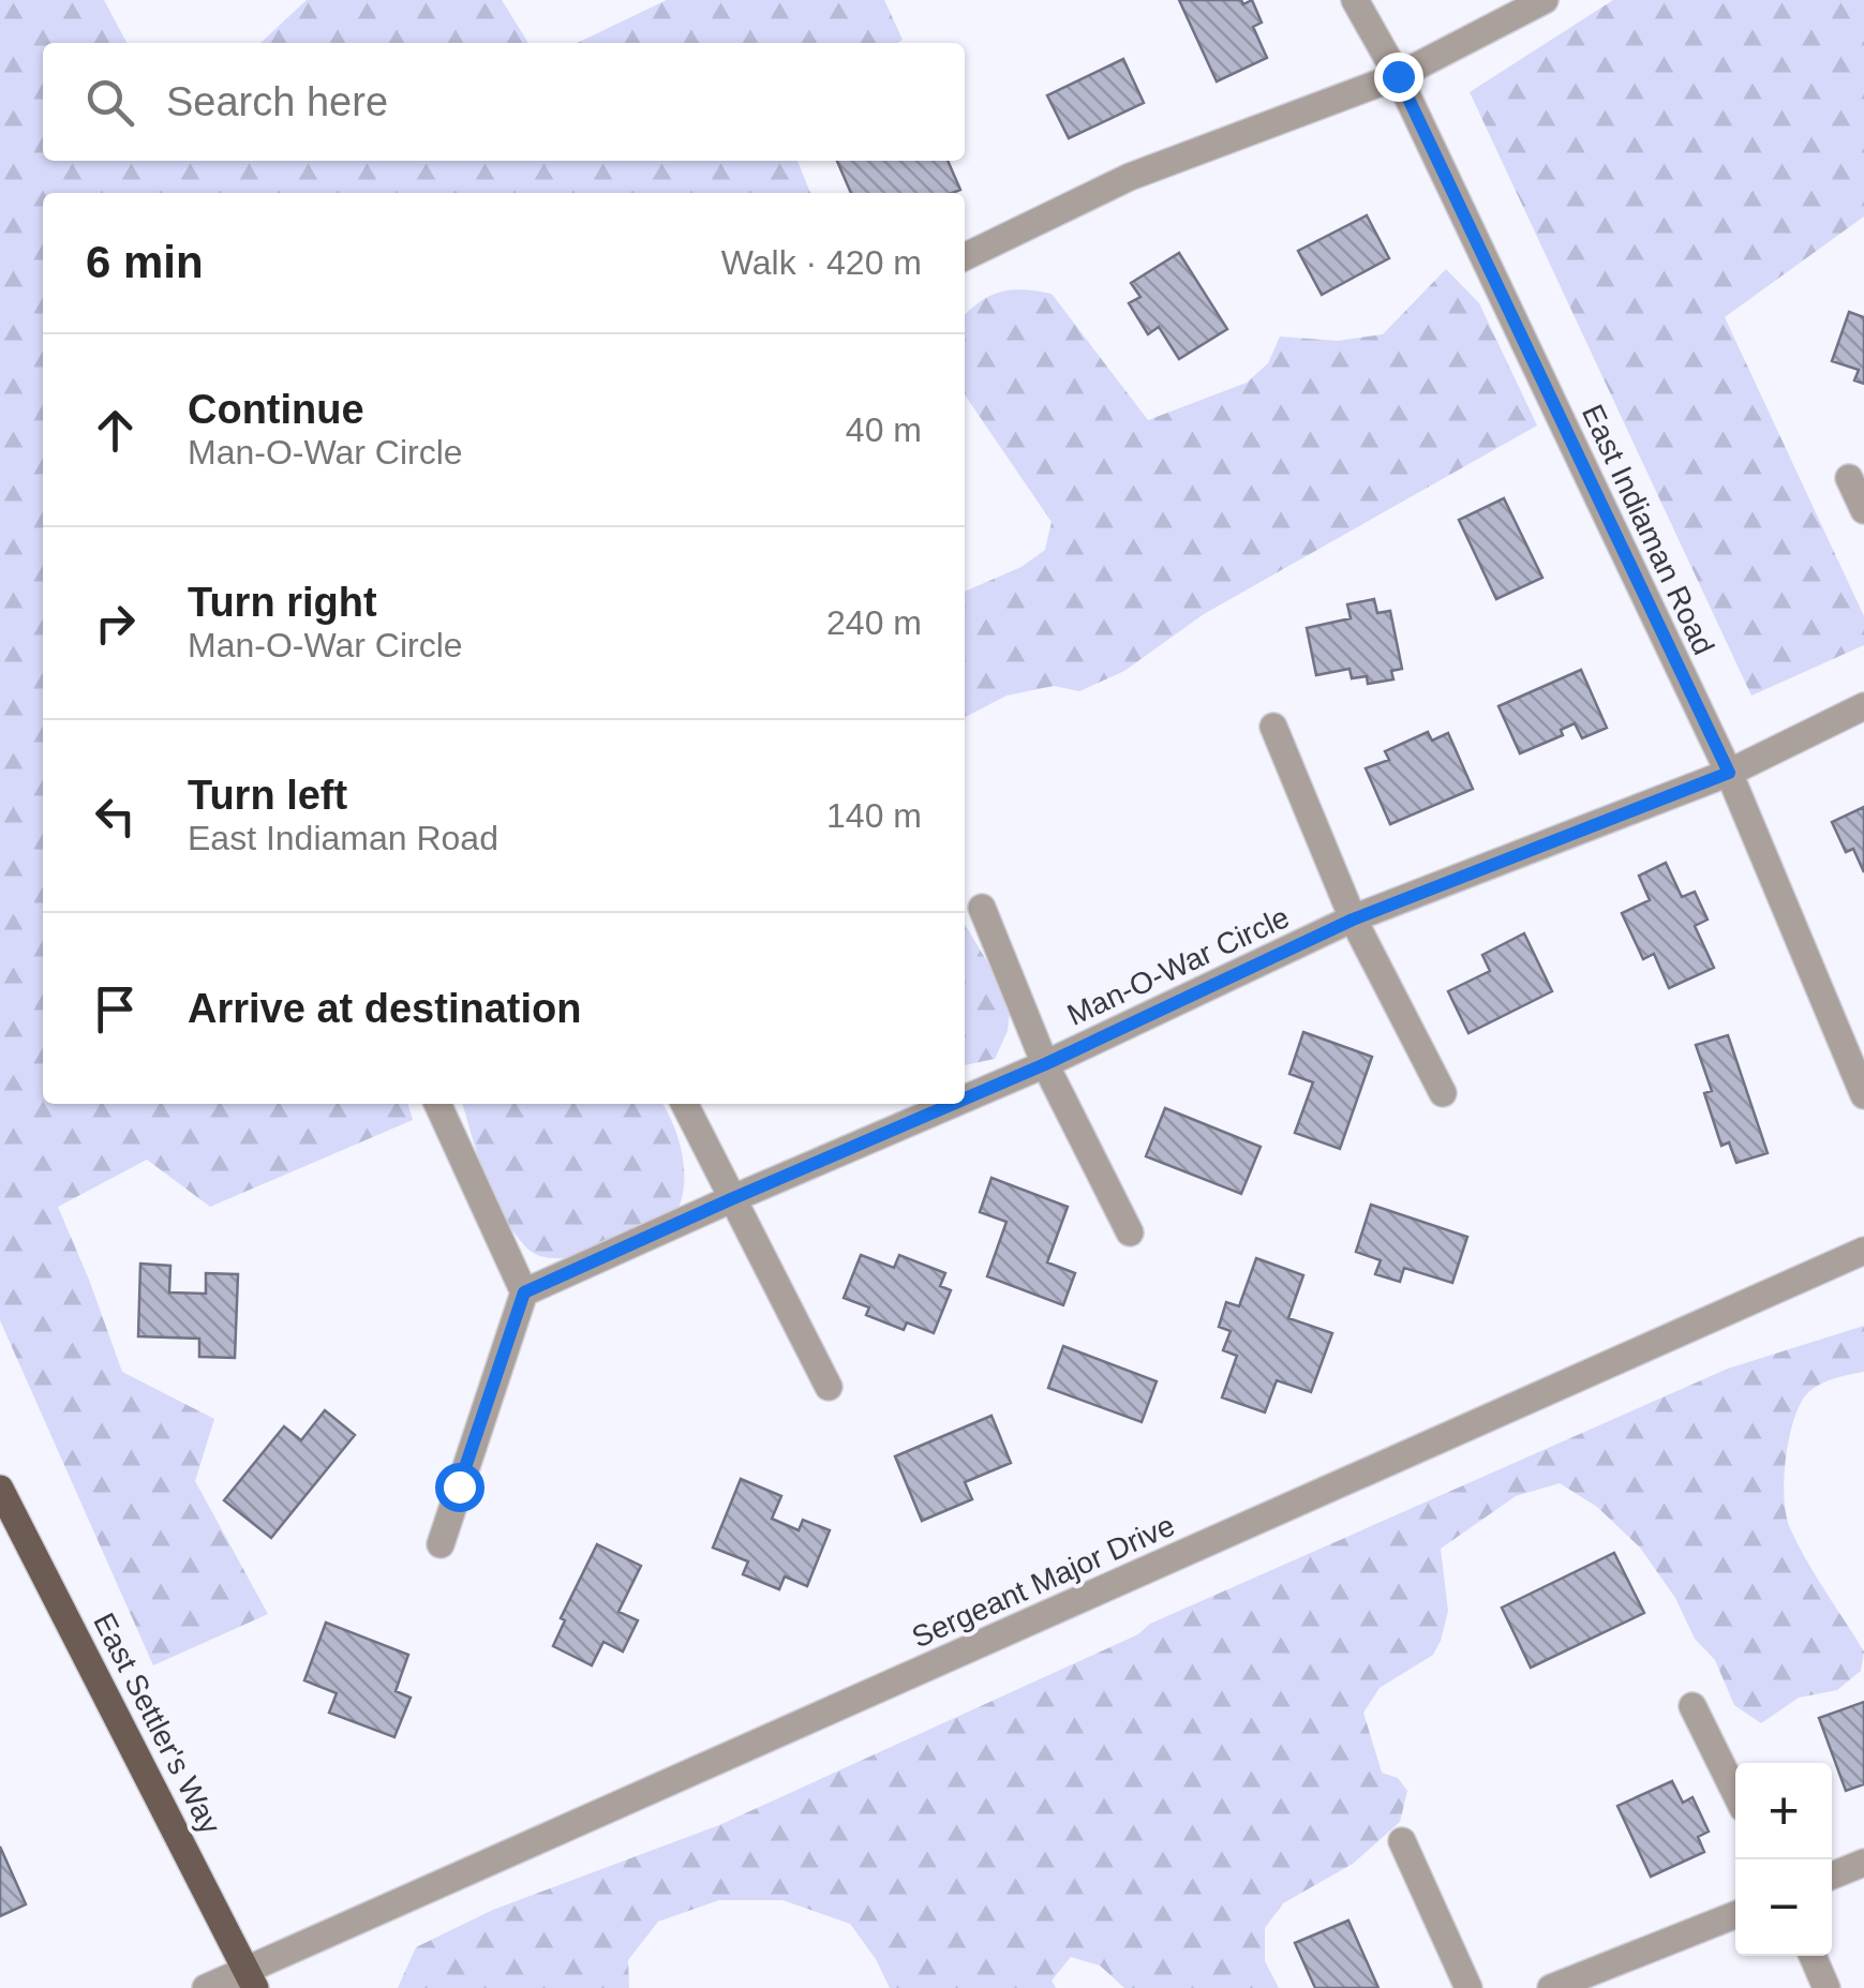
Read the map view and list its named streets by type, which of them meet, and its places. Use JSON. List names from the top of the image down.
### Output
{
  "streets": {
    "main road": ["East Settler's Way"],
    "street": ["East Indiaman Road", "Man-O-War Circle", "Sergeant Major Drive"]
  },
  "crossings": [
    ["East Indiaman Road", "Man-O-War Circle"],
    ["Sergeant Major Drive", "East Settler's Way"]
  ],
  "page": {
    "search": "Search here",
    "heading": ["6 min", "Walk · 420 m"],
    "list": [
      ["Continue", "Man-O-War Circle", "40 m"],
      ["Turn right", "Man-O-War Circle", "240 m"],
      ["Turn left", "East Indiaman Road", "140 m"],
      "Arrive at destination"
    ],
    "map_buttons": ["+", "−"]
  }
}
